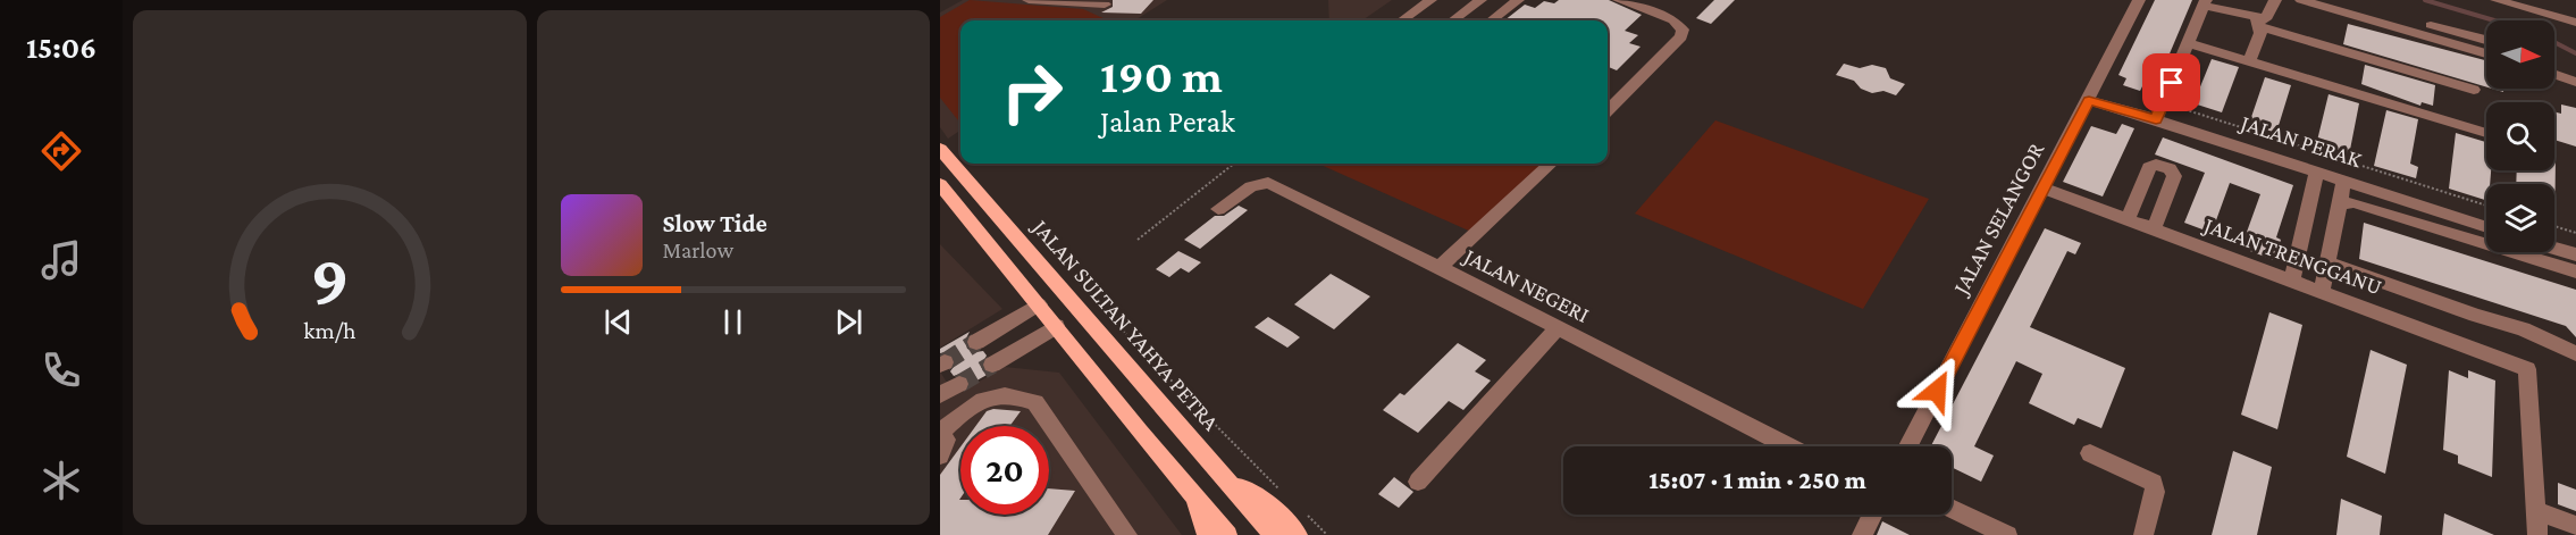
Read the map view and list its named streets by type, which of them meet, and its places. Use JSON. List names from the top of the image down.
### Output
{
  "streets": {
    "main road": ["JALAN SULTAN YAHYA PETRA"],
    "lane": [
      "JALAN PERAK",
      "JALAN SELANGOR",
      "JALAN TRENGGANU",
      "JALAN NEGERI"
    ]
  },
  "crossings": [
    ["JALAN PERAK", "JALAN SELANGOR"],
    ["JALAN SELANGOR", "JALAN TRENGGANU"]
  ],
  "north": "right",
  "page": {
    "tabs": "15:06",
    "turn": ["190 m", "Jalan Perak"],
    "song": ["Slow Tide", "Marlow"],
    "limit": "20",
    "trip": "15:07 · 1 min · 250 m",
    "gauge": ["9", "km/h"]
  }
}
